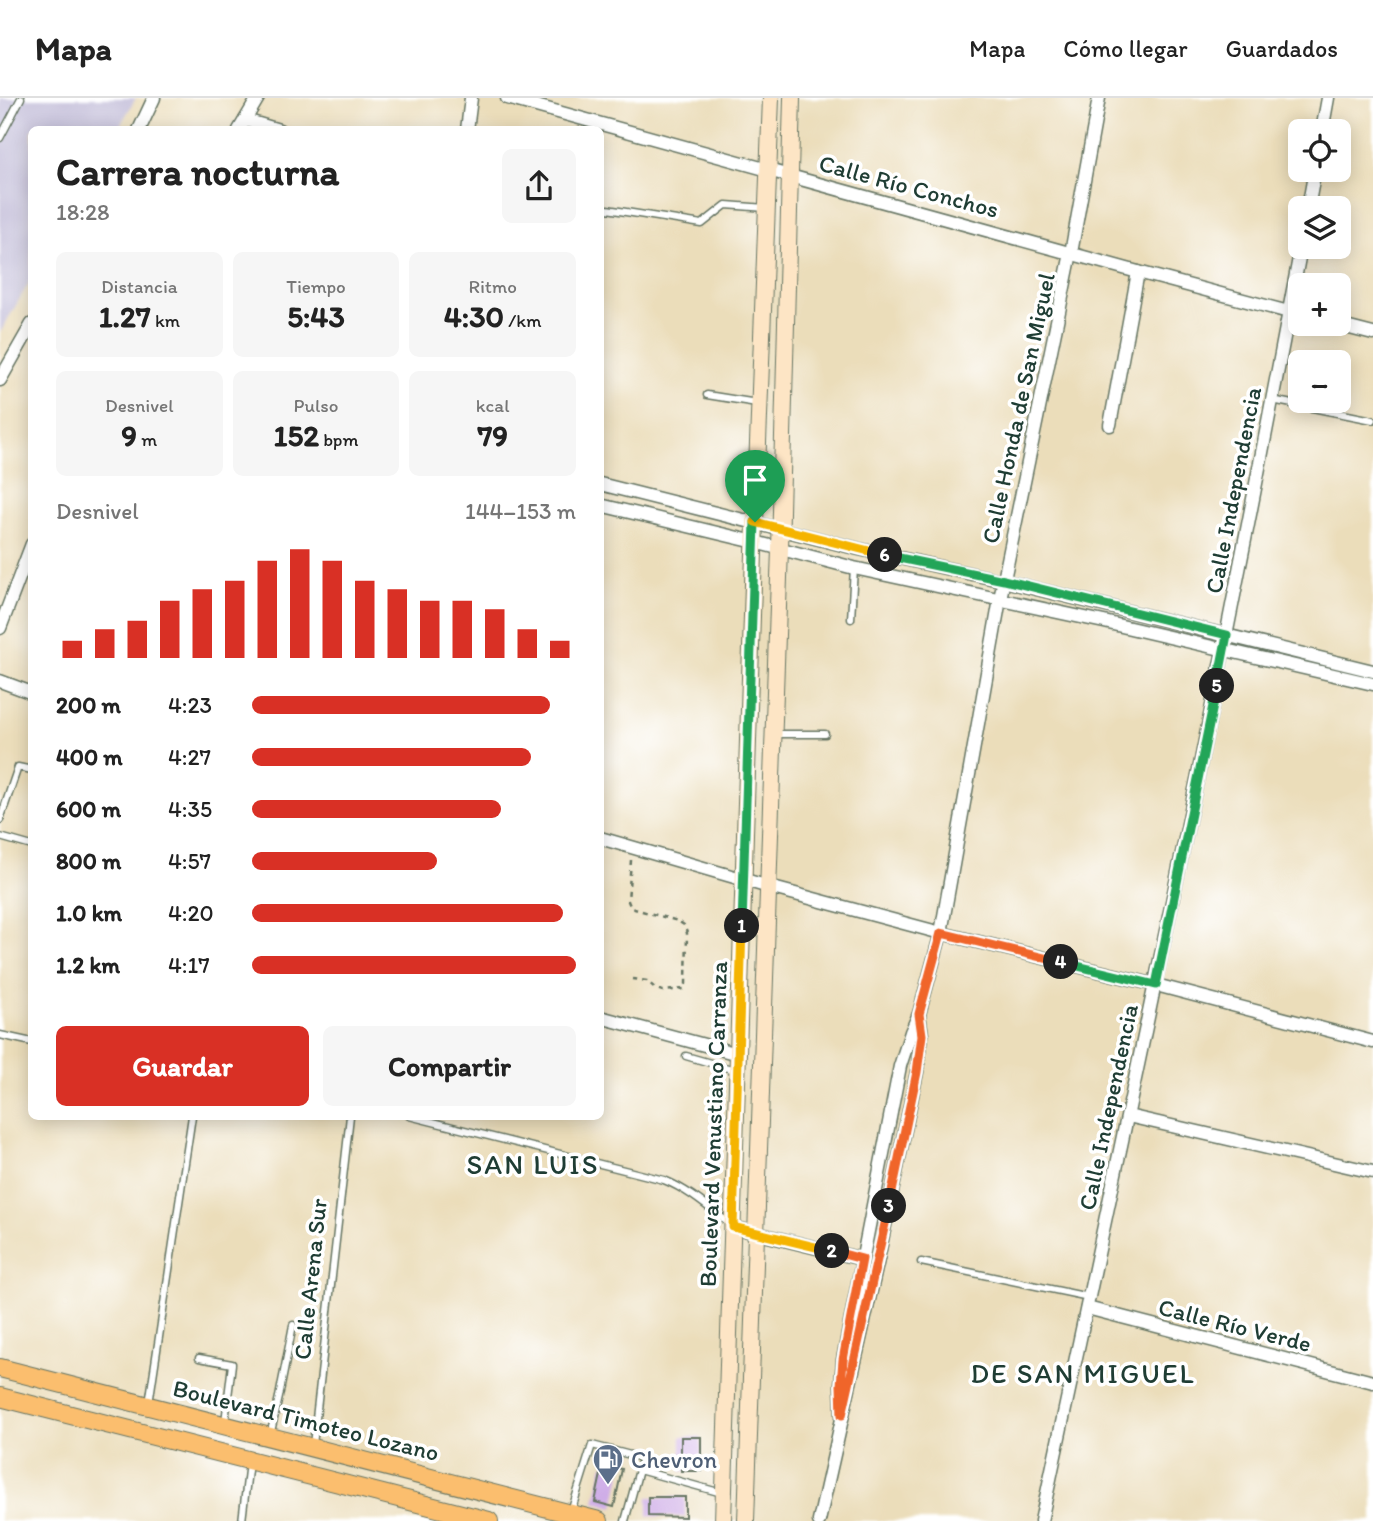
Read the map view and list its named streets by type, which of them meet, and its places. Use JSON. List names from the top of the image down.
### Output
{
  "streets": {
    "main road": ["Boulevard Venustiano Carranza", "Boulevard Timoteo Lozano"],
    "street": [
      "Calle Río Conchos",
      "Calle Honda de San Miguel",
      "Calle Independencia",
      "Calle Río Verde"
    ],
    "lane": ["Calle Arena Sur"]
  },
  "crossings": [
    ["Calle Río Conchos", "Calle Honda de San Miguel"],
    ["Calle Río Conchos", "Boulevard Venustiano Carranza"],
    ["Calle Independencia", "Calle Río Verde"],
    ["Calle Arena Sur", "Boulevard Timoteo Lozano"]
  ],
  "districts": ["SAN LUIS", "DE SAN MIGUEL"],
  "places": {
    "fuel station": ["Chevron"]
  },
  "page": {
    "header": "Mapa",
    "nav": ["Mapa", "Cómo llegar", "Guardados"],
    "map_buttons": ["+", "−"],
    "heading": ["Carrera nocturna", "18:28"],
    "stats": [
      ["Distancia", "1.27 km"],
      ["Tiempo", "5:43"],
      ["Ritmo", "4:30 /km"],
      ["Desnivel", "9 m"],
      ["Pulso", "152 bpm"],
      ["kcal", "79"]
    ],
    "chart": ["Desnivel", "144–153 m"],
    "pins": [
      "6",
      "5",
      "1",
      "4",
      "3",
      "2"
    ],
    "list": [
      {
        "name": "200 m",
        "note": "4:23"
      },
      {
        "name": "400 m",
        "note": "4:27"
      },
      {
        "name": "600 m",
        "note": "4:35"
      },
      {
        "name": "800 m",
        "note": "4:57"
      },
      {
        "name": "1.0 km",
        "note": "4:20"
      },
      {
        "name": "1.2 km",
        "note": "4:17"
      }
    ],
    "buttons": ["Guardar", "Compartir"]
  }
}
